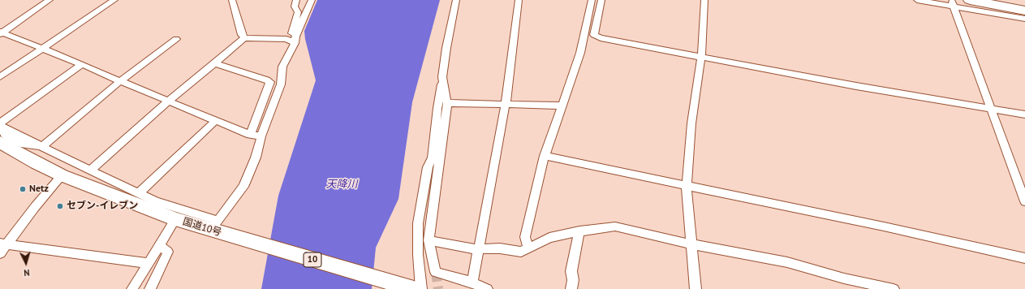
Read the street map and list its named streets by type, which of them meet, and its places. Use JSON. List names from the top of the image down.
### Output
{
  "streets": {
    "highway": ["国道10号", "10"]
  },
  "water": ["天降川"],
  "places": ["Netz", "セブン-イレブン"],
  "north": "bottom"
}
